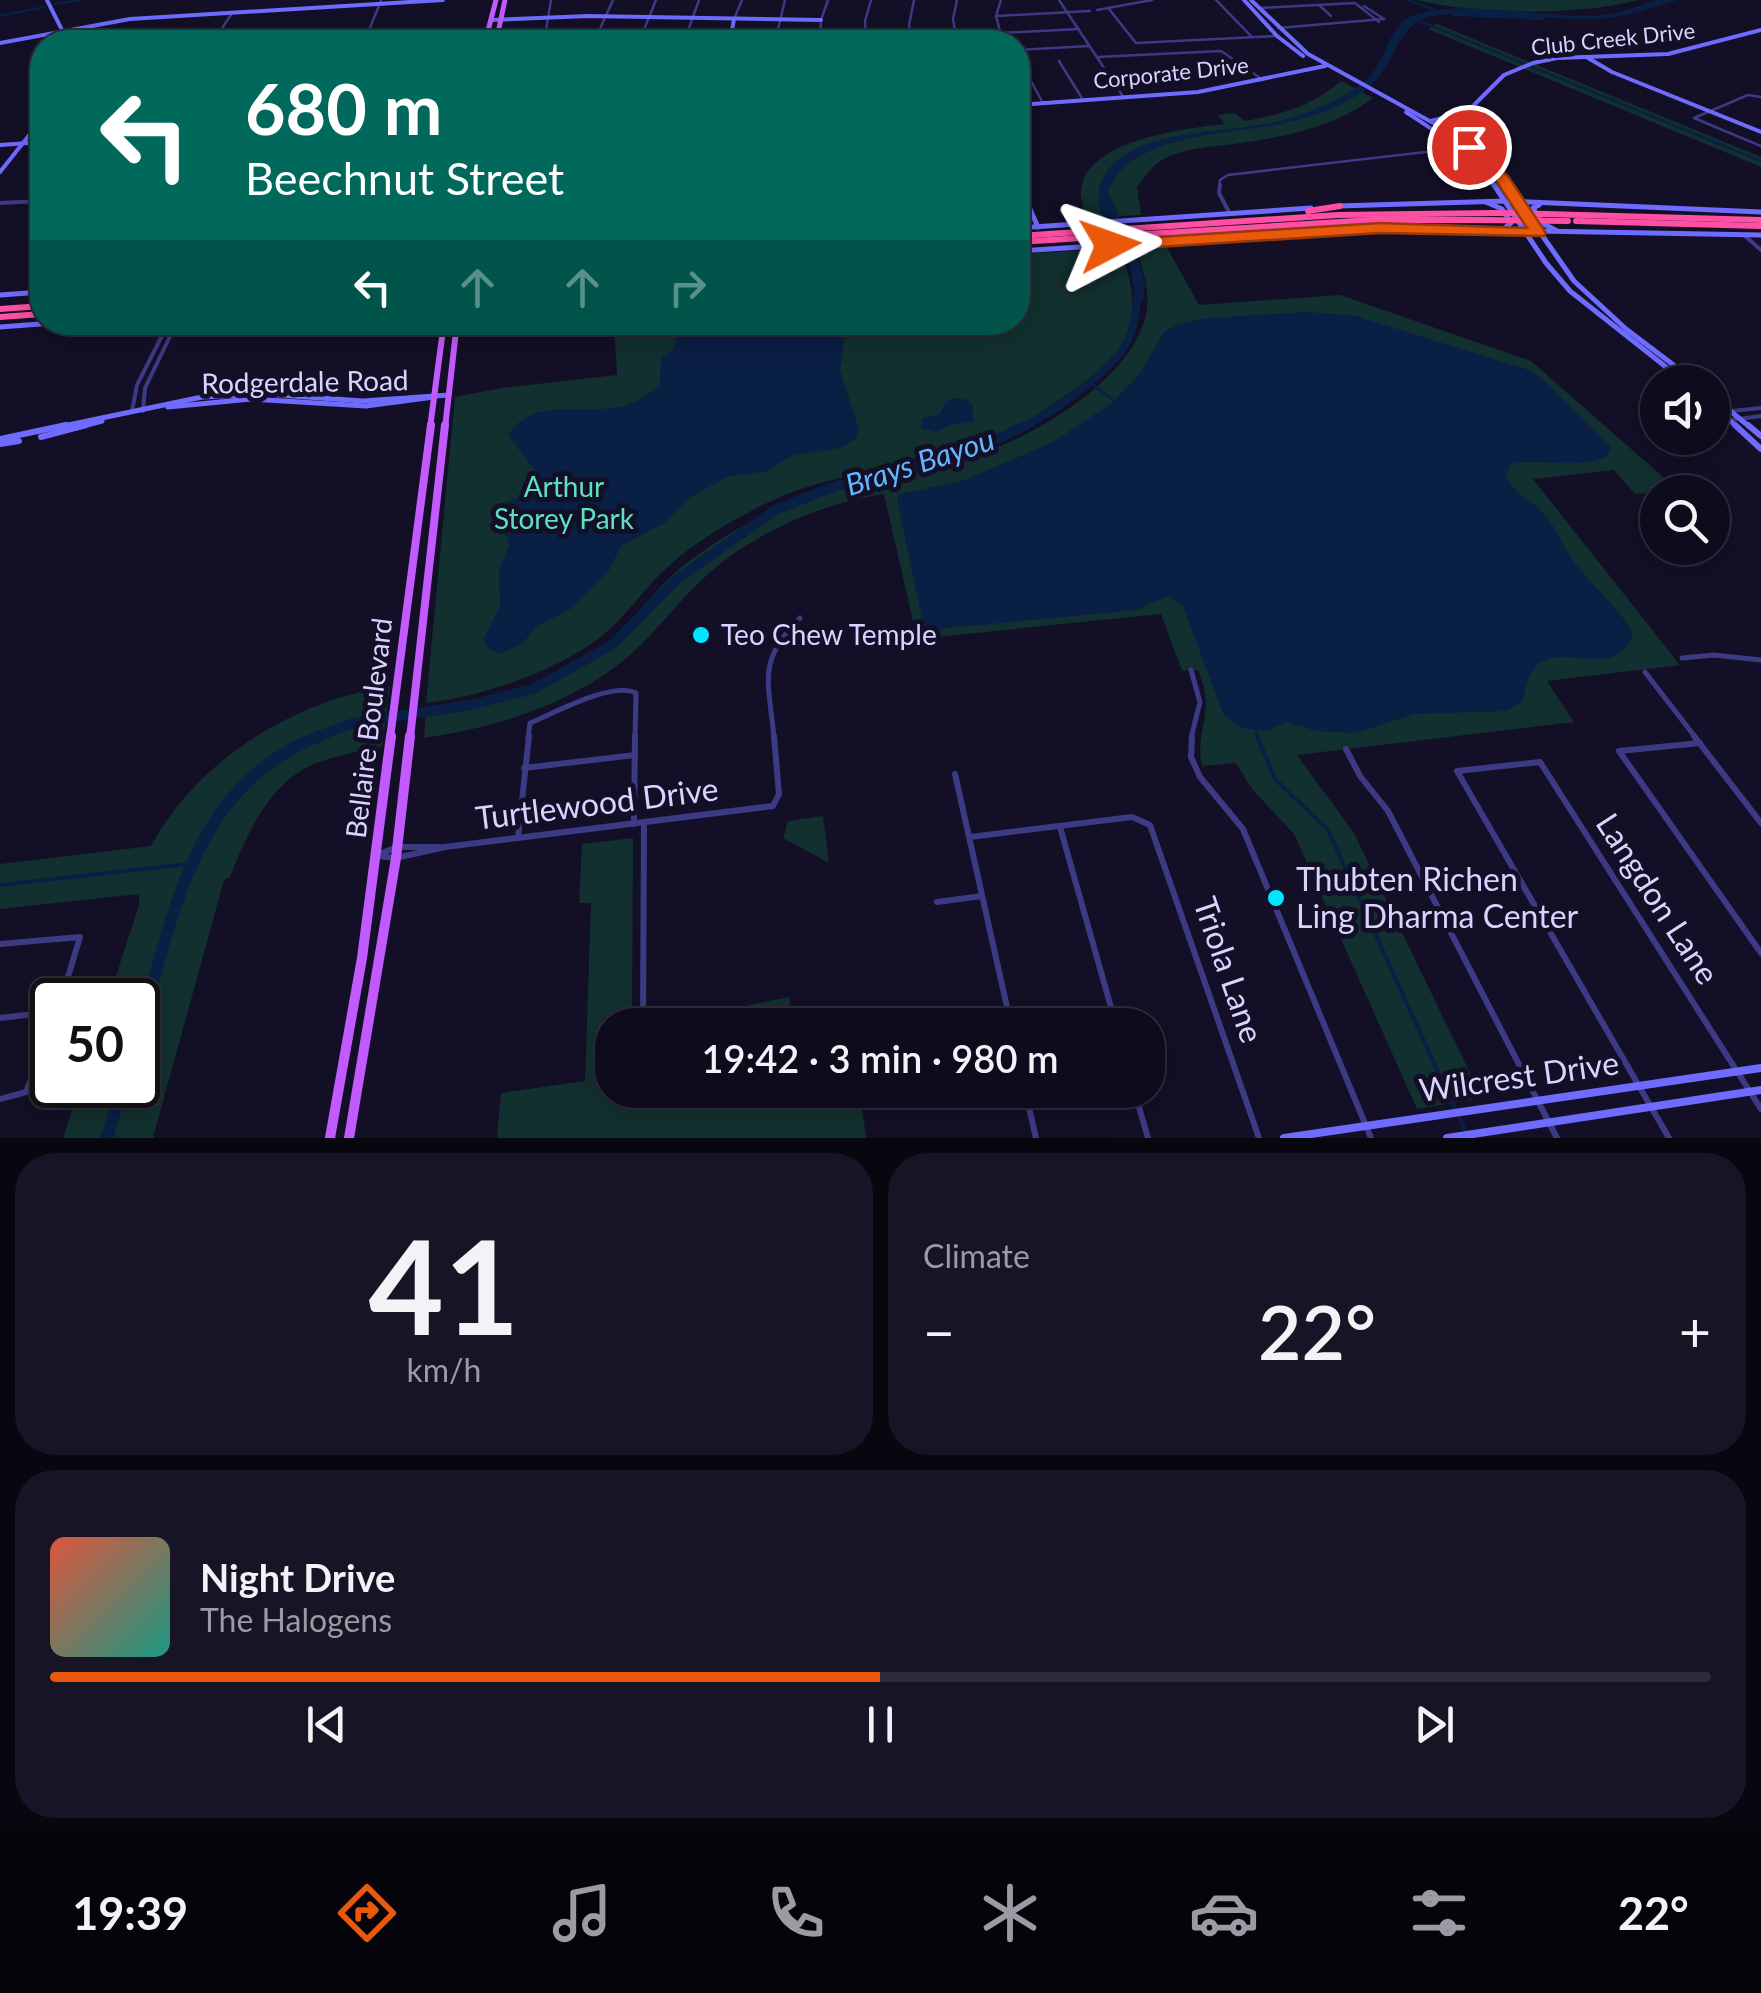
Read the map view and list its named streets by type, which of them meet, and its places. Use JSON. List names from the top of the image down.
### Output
{
  "streets": {
    "main road": [
      "Club Creek Drive",
      "Corporate Drive",
      "Rodgerdale Road",
      "Bellaire Boulevard",
      "Wilcrest Drive"
    ],
    "street": ["Turtlewood Drive", "Langdon Lane", "Triola Lane"]
  },
  "crossings": [
    ["Rodgerdale Road", "Bellaire Boulevard"],
    ["Bellaire Boulevard", "Turtlewood Drive"],
    ["Langdon Lane", "Wilcrest Drive"]
  ],
  "water": ["Brays Bayou"],
  "parks": ["Arthur Storey Park"],
  "places": ["Teo Chew Temple", "Thubten Richen Ling Dharma Center"],
  "page": {
    "turn": ["680 m", "Beechnut Street"],
    "limit": "50",
    "trip": "19:42 · 3 min · 980 m",
    "tile": [
      ["41", "km/h"],
      "Climate"
    ],
    "heat": ["−", "22°", "+"],
    "song": ["Night Drive", "The Halogens"],
    "tabs": ["19:39", "22°"]
  }
}
